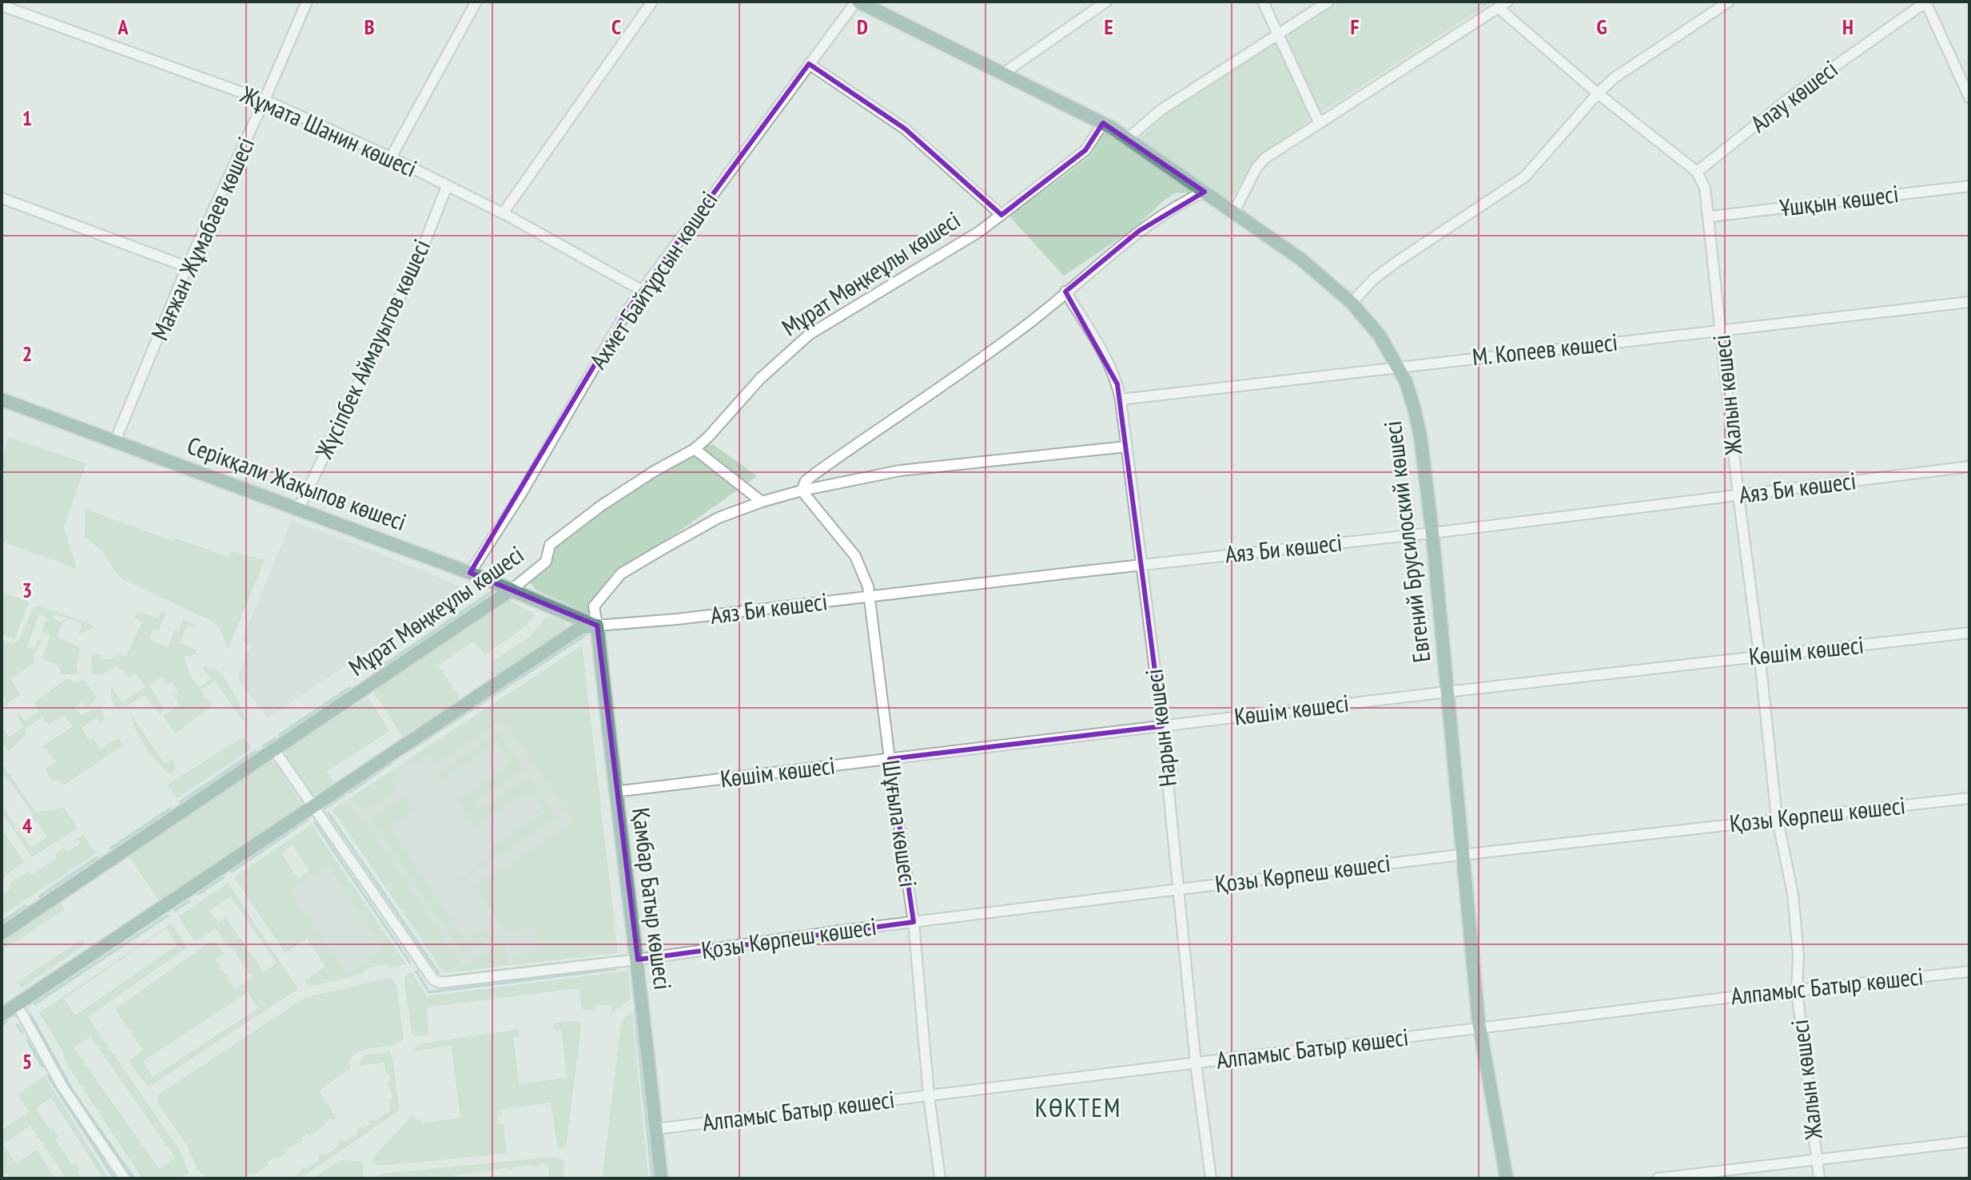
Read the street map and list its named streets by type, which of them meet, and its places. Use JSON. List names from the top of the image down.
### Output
{
  "streets": {
    "main road": [
      "Мұрат Мөңкеұлы көшесі",
      "Серікқали Жақыпов көшесі",
      "Евгений Брусилоский көшесі",
      "Қамбар Батыр көшесі"
    ],
    "street": [
      "Алау көшесі",
      "Жұмата Шанин көшесі",
      "Ұшқын көшесі",
      "Мағжан Жұмабаев көшесі",
      "Ахмет Байтұрсын көшесі",
      "Жүсіпбек Аймауытов көшесі",
      "М. Копеев көшесі",
      "Жалын көшесі",
      "Аяз Би көшесі",
      "Көшім көшесі",
      "Нарын көшесі",
      "Қозы Көрпеш көшесі",
      "Шұғыла көшесі",
      "Алпамыс Батыр көшесі"
    ]
  },
  "crossings": [
    ["Алау көшесі", "Жалын көшесі"],
    ["Жұмата Шанин көшесі", "Мағжан Жұмабаев көшесі"],
    ["Жұмата Шанин көшесі", "Ахмет Байтұрсын көшесі"],
    ["Жұмата Шанин көшесі", "Жүсіпбек Аймауытов көшесі"],
    ["Ұшқын көшесі", "Жалын көшесі"],
    ["Мағжан Жұмабаев көшесі", "Серікқали Жақыпов көшесі"],
    ["Мұрат Мөңкеұлы көшесі", "Серікқали Жақыпов көшесі"],
    ["Мұрат Мөңкеұлы көшесі", "Евгений Брусилоский көшесі"],
    ["Ахмет Байтұрсын көшесі", "Серікқали Жақыпов көшесі"],
    ["Ахмет Байтұрсын көшесі", "Евгений Брусилоский көшесі"],
    ["Жүсіпбек Аймауытов көшесі", "Серікқали Жақыпов көшесі"],
    ["М. Копеев көшесі", "Жалын көшесі"],
    ["М. Копеев көшесі", "Евгений Брусилоский көшесі"],
    ["М. Копеев көшесі", "Нарын көшесі"],
    ["Жалын көшесі", "Аяз Би көшесі"],
    ["Жалын көшесі", "Көшім көшесі"],
    ["Жалын көшесі", "Қозы Көрпеш көшесі"],
    ["Жалын көшесі", "Алпамыс Батыр көшесі"],
    ["Серікқали Жақыпов көшесі", "Аяз Би көшесі"],
    ["Серікқали Жақыпов көшесі", "Қамбар Батыр көшесі"],
    ["Аяз Би көшесі", "Евгений Брусилоский көшесі"],
    ["Аяз Би көшесі", "Нарын көшесі"],
    ["Аяз Би көшесі", "Шұғыла көшесі"],
    ["Аяз Би көшесі", "Қамбар Батыр көшесі"],
    ["Евгений Брусилоский көшесі", "Көшім көшесі"],
    ["Евгений Брусилоский көшесі", "Қозы Көрпеш көшесі"],
    ["Евгений Брусилоский көшесі", "Алпамыс Батыр көшесі"],
    ["Көшім көшесі", "Нарын көшесі"],
    ["Көшім көшесі", "Шұғыла көшесі"],
    ["Көшім көшесі", "Қамбар Батыр көшесі"],
    ["Нарын көшесі", "Қозы Көрпеш көшесі"],
    ["Нарын көшесі", "Алпамыс Батыр көшесі"],
    ["Қозы Көрпеш көшесі", "Шұғыла көшесі"],
    ["Қозы Көрпеш көшесі", "Қамбар Батыр көшесі"],
    ["Шұғыла көшесі", "Алпамыс Батыр көшесі"],
    ["Қамбар Батыр көшесі", "Алпамыс Батыр көшесі"]
  ],
  "districts": ["КӨКТЕМ"],
  "grid": {
    "columns": [
      "A",
      "B",
      "C",
      "D",
      "E",
      "F",
      "G",
      "H"
    ],
    "rows": [
      "1",
      "2",
      "3",
      "4",
      "5"
    ]
  }
}
